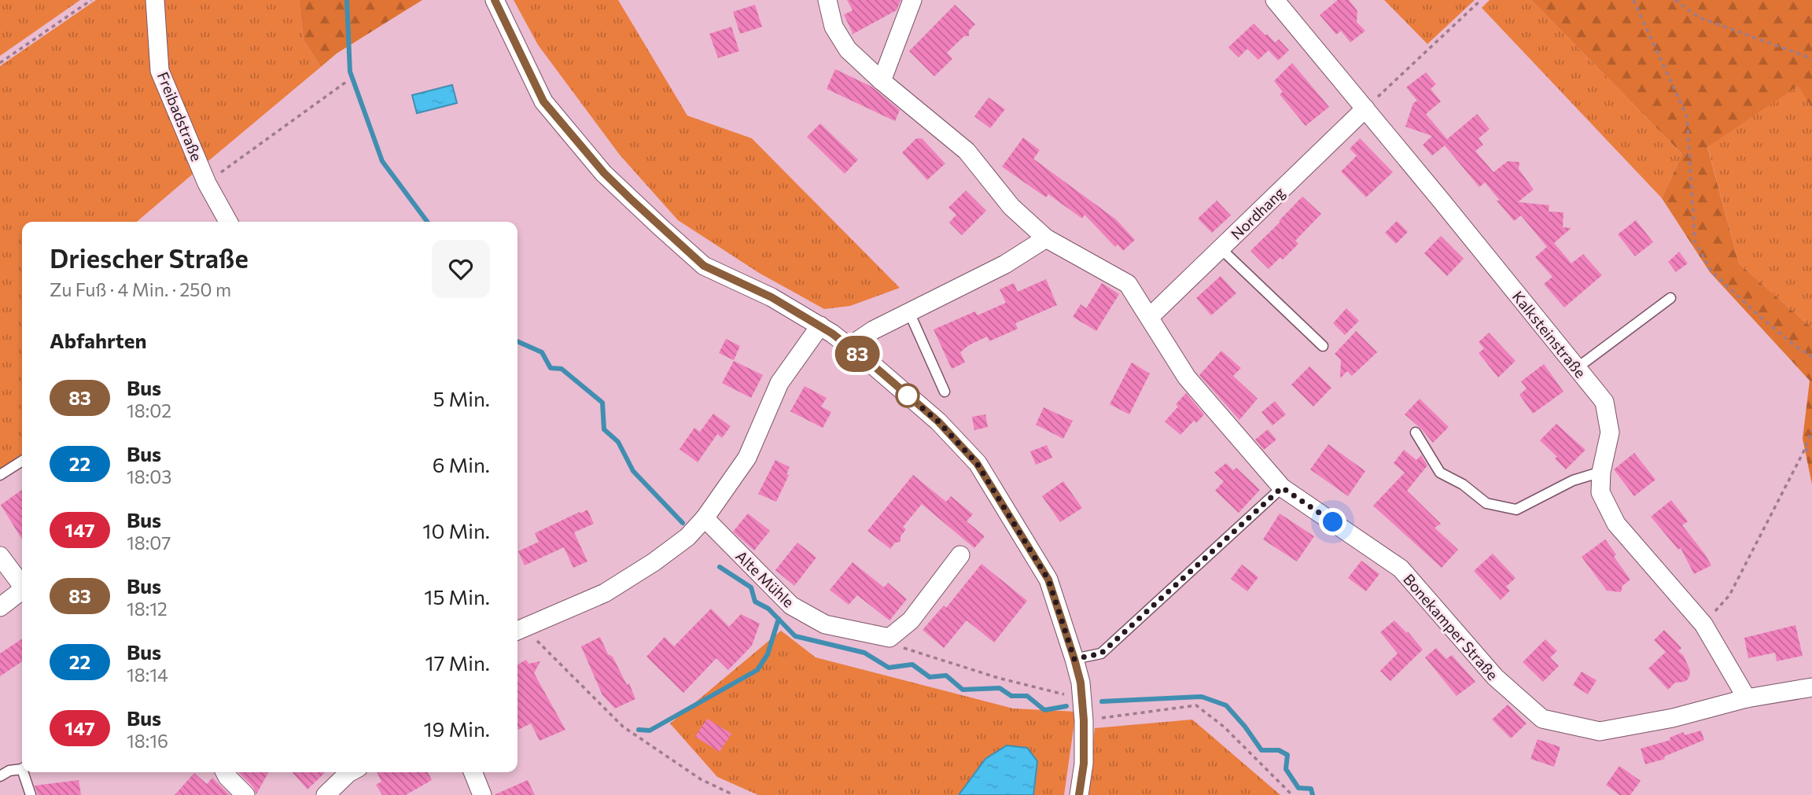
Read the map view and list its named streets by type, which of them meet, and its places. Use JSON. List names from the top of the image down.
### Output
{
  "streets": {
    "street": [
      "Freibadstraße",
      "Nordhang",
      "Kalksteinstraße",
      "Alte Mühle",
      "Bonekamper Straße"
    ]
  },
  "crossings": [
    ["Nordhang", "Kalksteinstraße"],
    ["Nordhang", "Bonekamper Straße"],
    ["Kalksteinstraße", "Bonekamper Straße"]
  ],
  "lines": ["bus line 83"],
  "page": {
    "on_map": "83",
    "heading": [
      ["Driescher Straße", "Zu Fuß · 4 Min. · 250 m"],
      "Abfahrten"
    ],
    "list": [
      {
        "mark": "83",
        "name": "Bus",
        "note": "18:02",
        "value": "5 Min."
      },
      {
        "mark": "22",
        "name": "Bus",
        "note": "18:03",
        "value": "6 Min."
      },
      {
        "mark": "147",
        "name": "Bus",
        "note": "18:07",
        "value": "10 Min."
      },
      {
        "mark": "83",
        "name": "Bus",
        "note": "18:12",
        "value": "15 Min."
      },
      {
        "mark": "22",
        "name": "Bus",
        "note": "18:14",
        "value": "17 Min."
      },
      {
        "mark": "147",
        "name": "Bus",
        "note": "18:16",
        "value": "19 Min."
      }
    ]
  }
}
